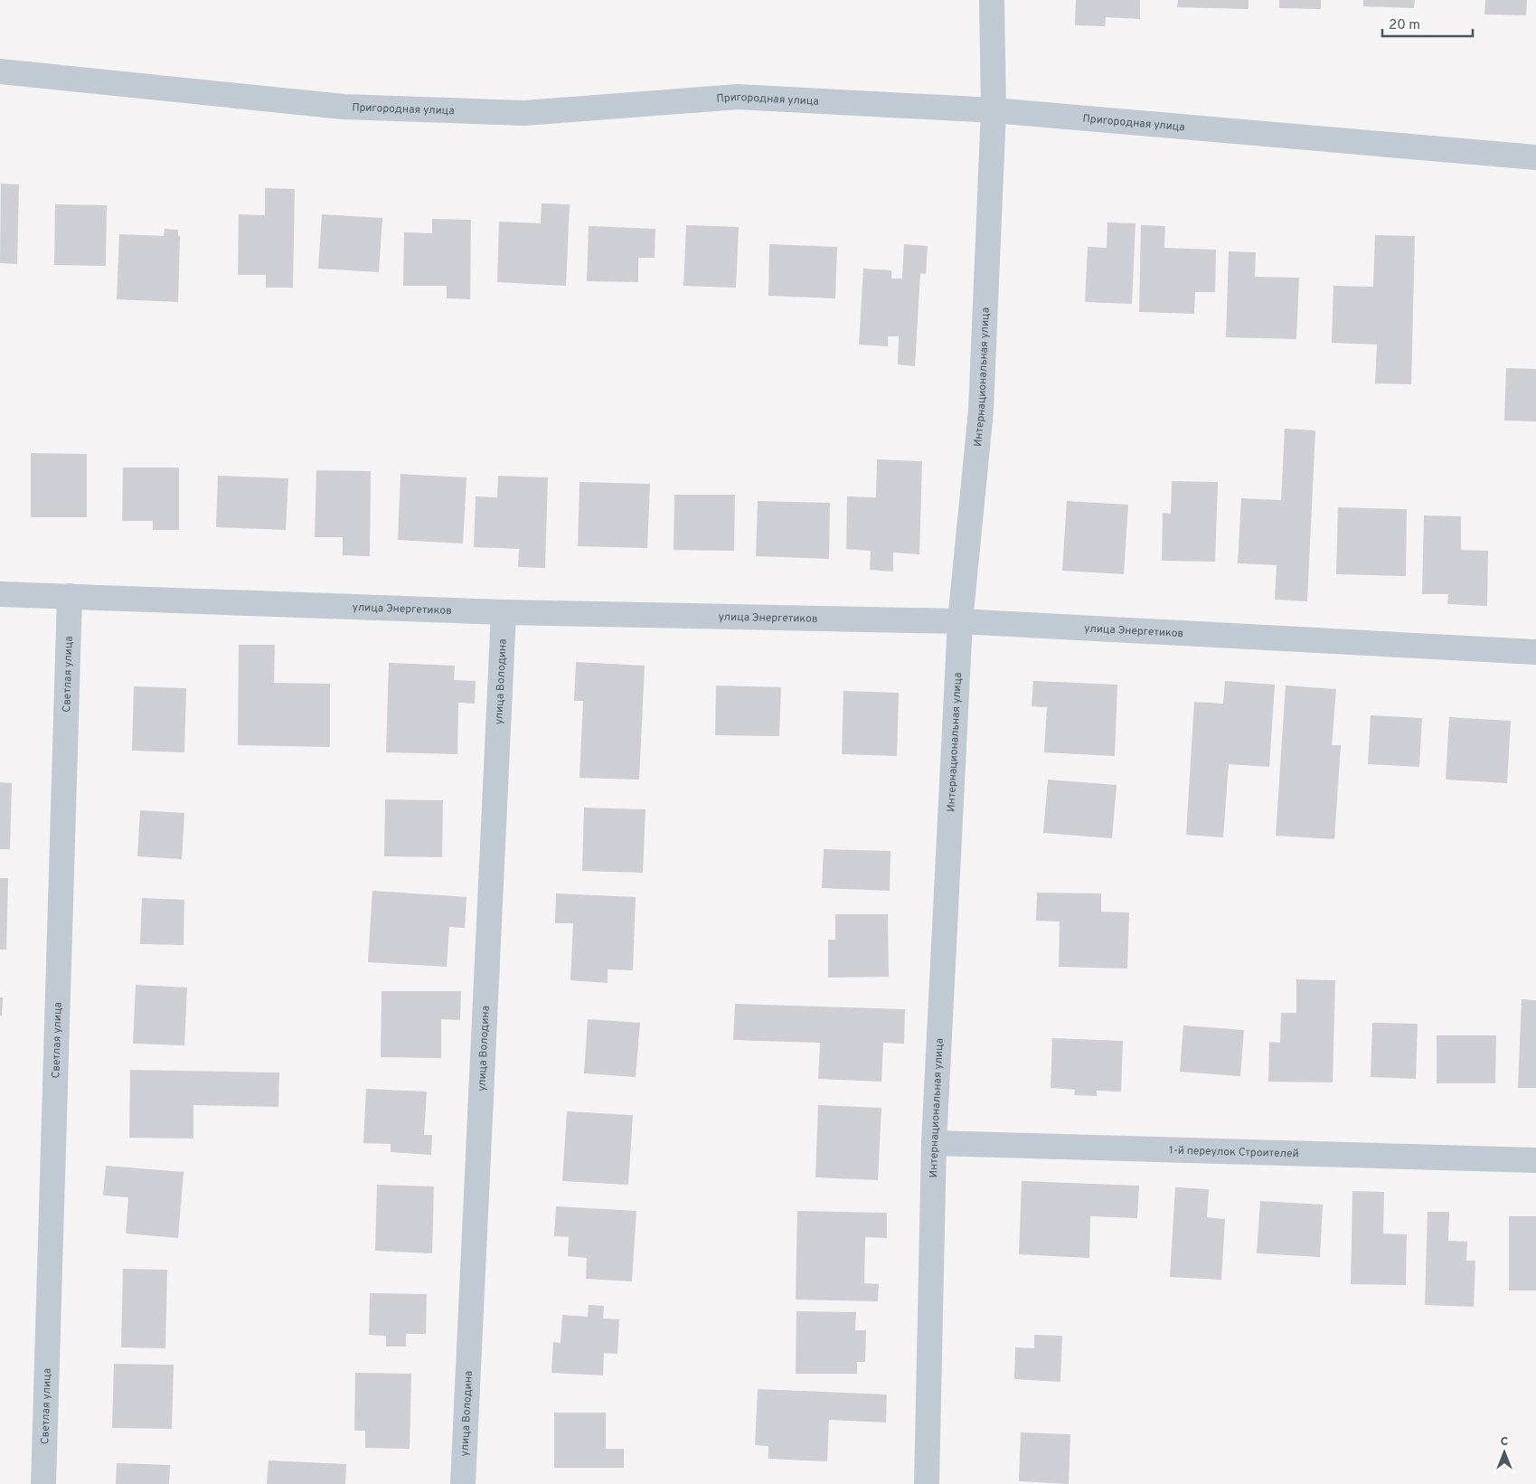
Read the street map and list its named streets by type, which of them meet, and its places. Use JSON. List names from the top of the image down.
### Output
{
  "streets": {
    "street": [
      "Пригородная улица",
      "Интернациональная улица",
      "улица Энергетиков",
      "Светлая улица",
      "улица Володина",
      "1-й переулок Строителей"
    ]
  },
  "crossings": [
    ["Пригородная улица", "Интернациональная улица"],
    ["Интернациональная улица", "улица Энергетиков"],
    ["Интернациональная улица", "1-й переулок Строителей"],
    ["улица Энергетиков", "Светлая улица"],
    ["улица Энергетиков", "улица Володина"]
  ],
  "scale_bar": "20 m",
  "north": "top"
}
